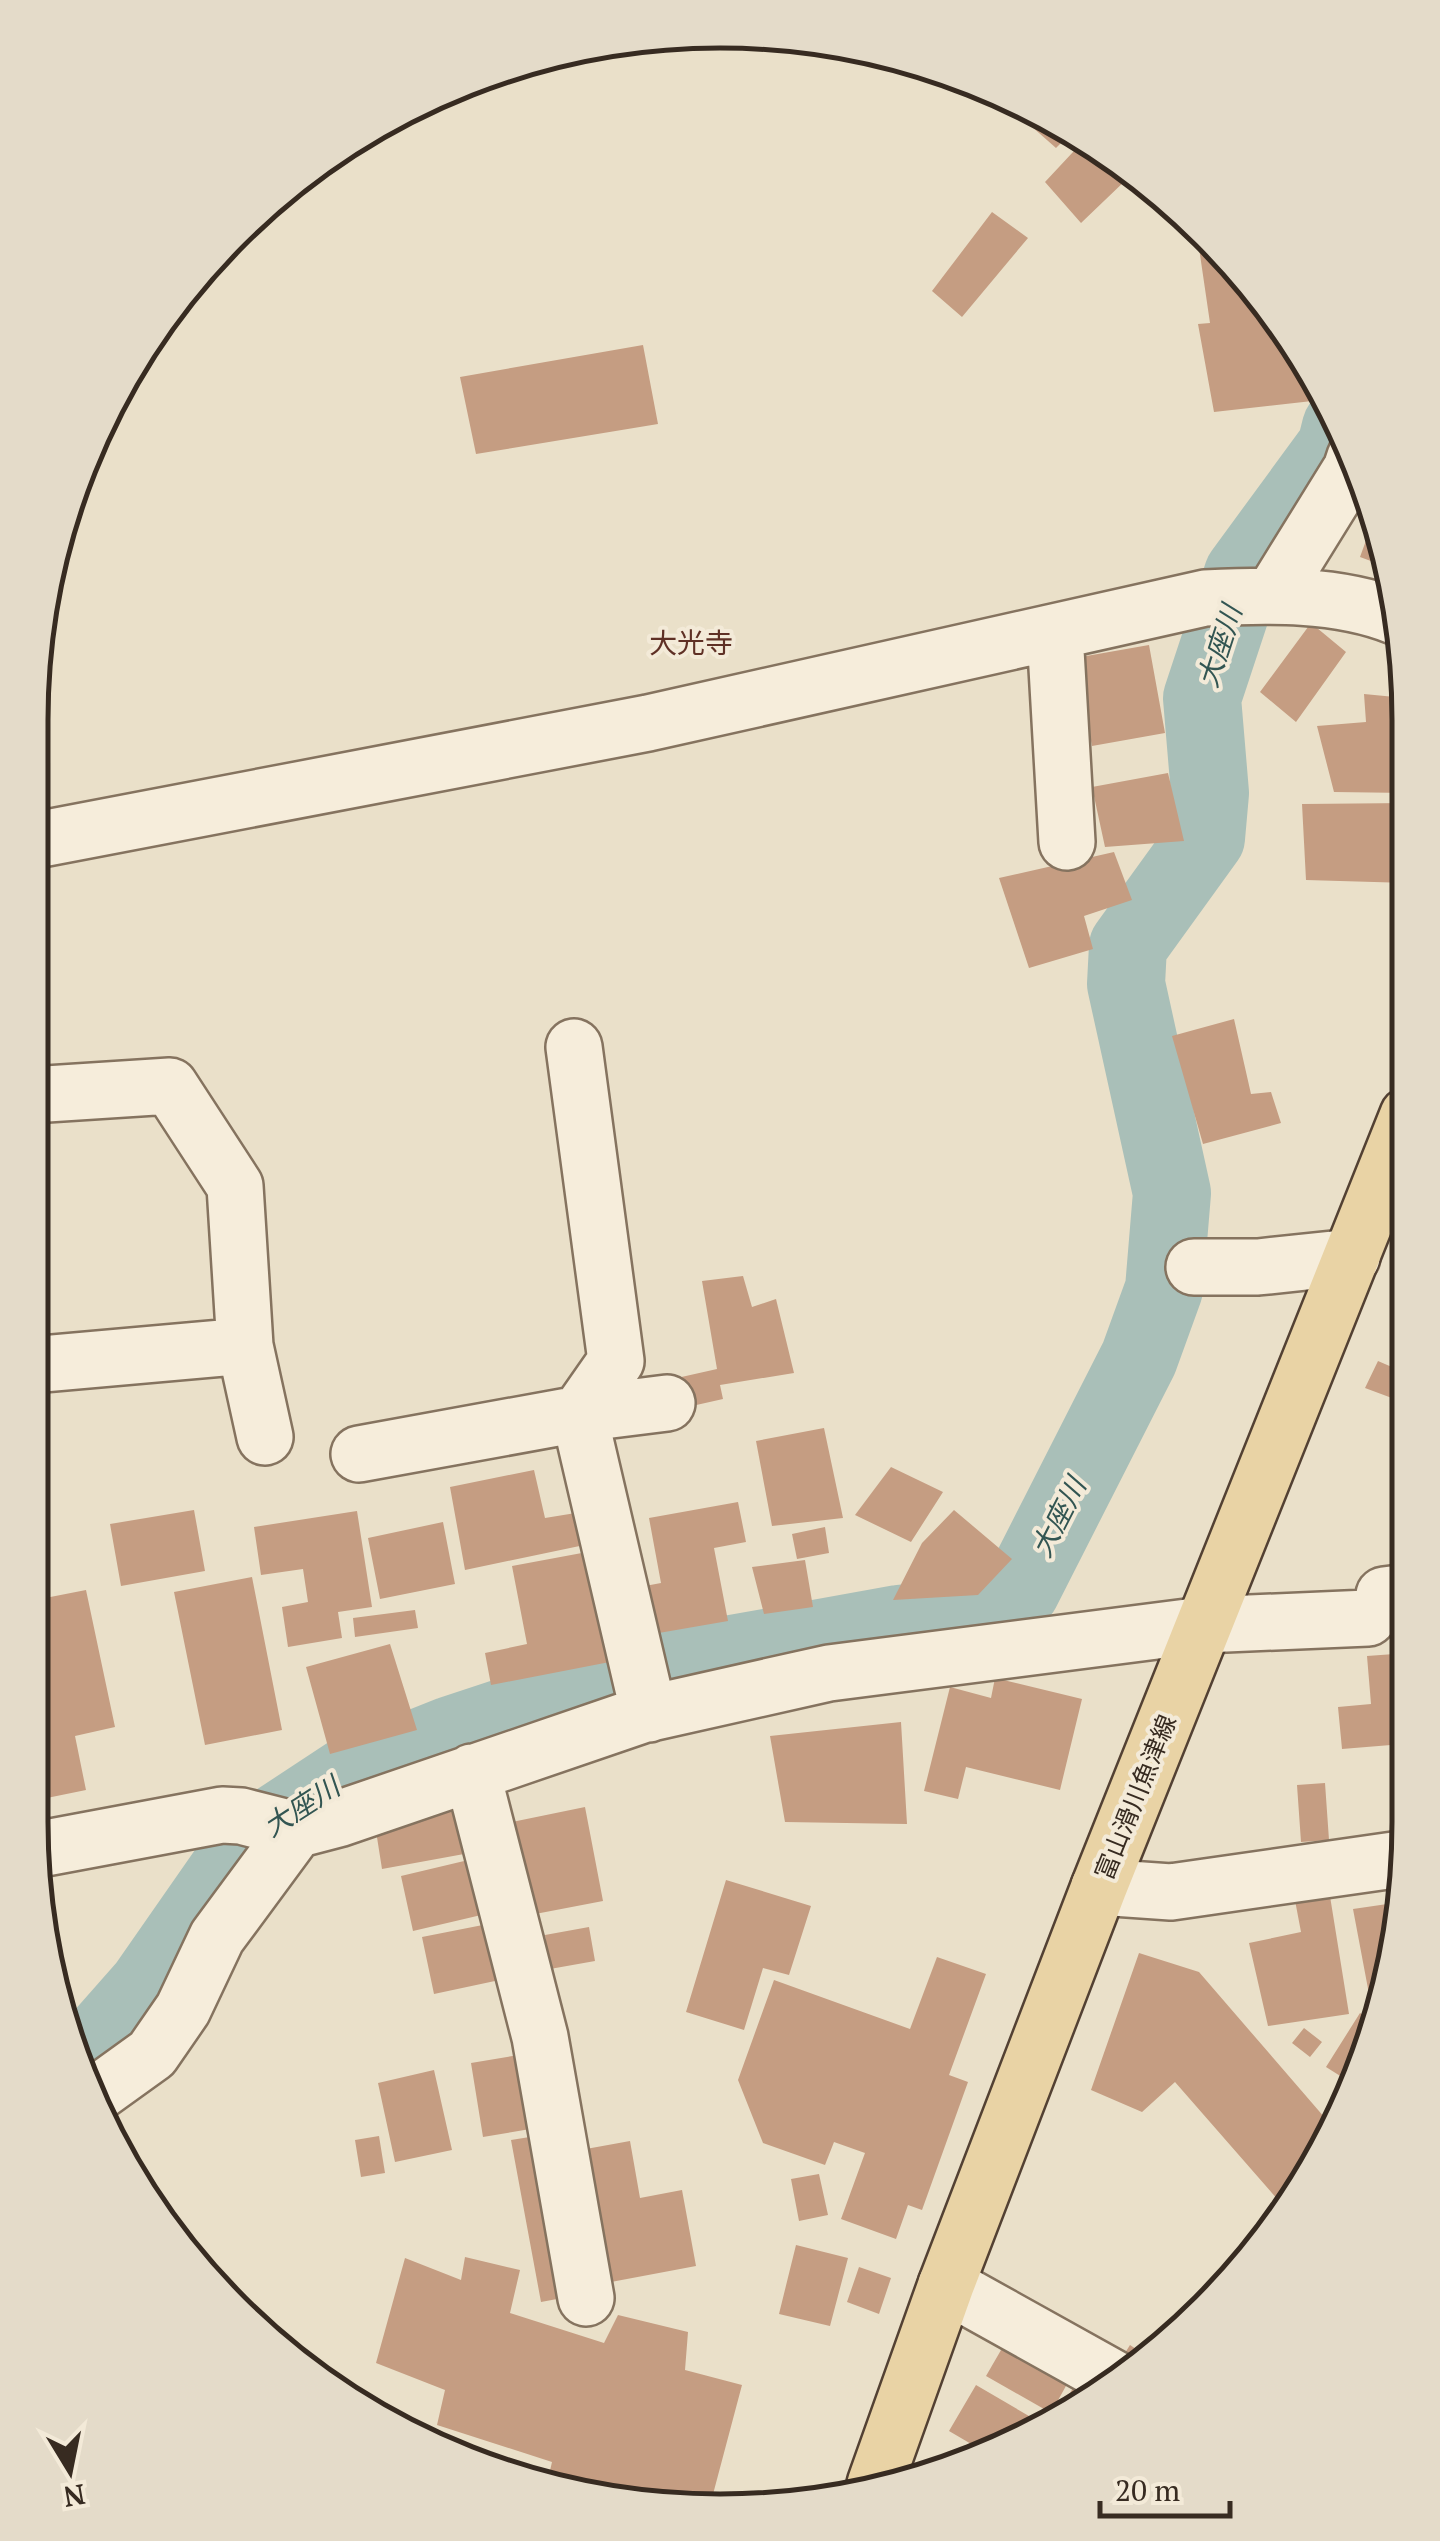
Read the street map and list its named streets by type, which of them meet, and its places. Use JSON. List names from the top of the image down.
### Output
{
  "streets": {
    "main road": ["富山滑川魚津線"]
  },
  "districts": ["大光寺"],
  "water": ["大座川"],
  "scale_bar": "20 m",
  "north": "bottom"
}
